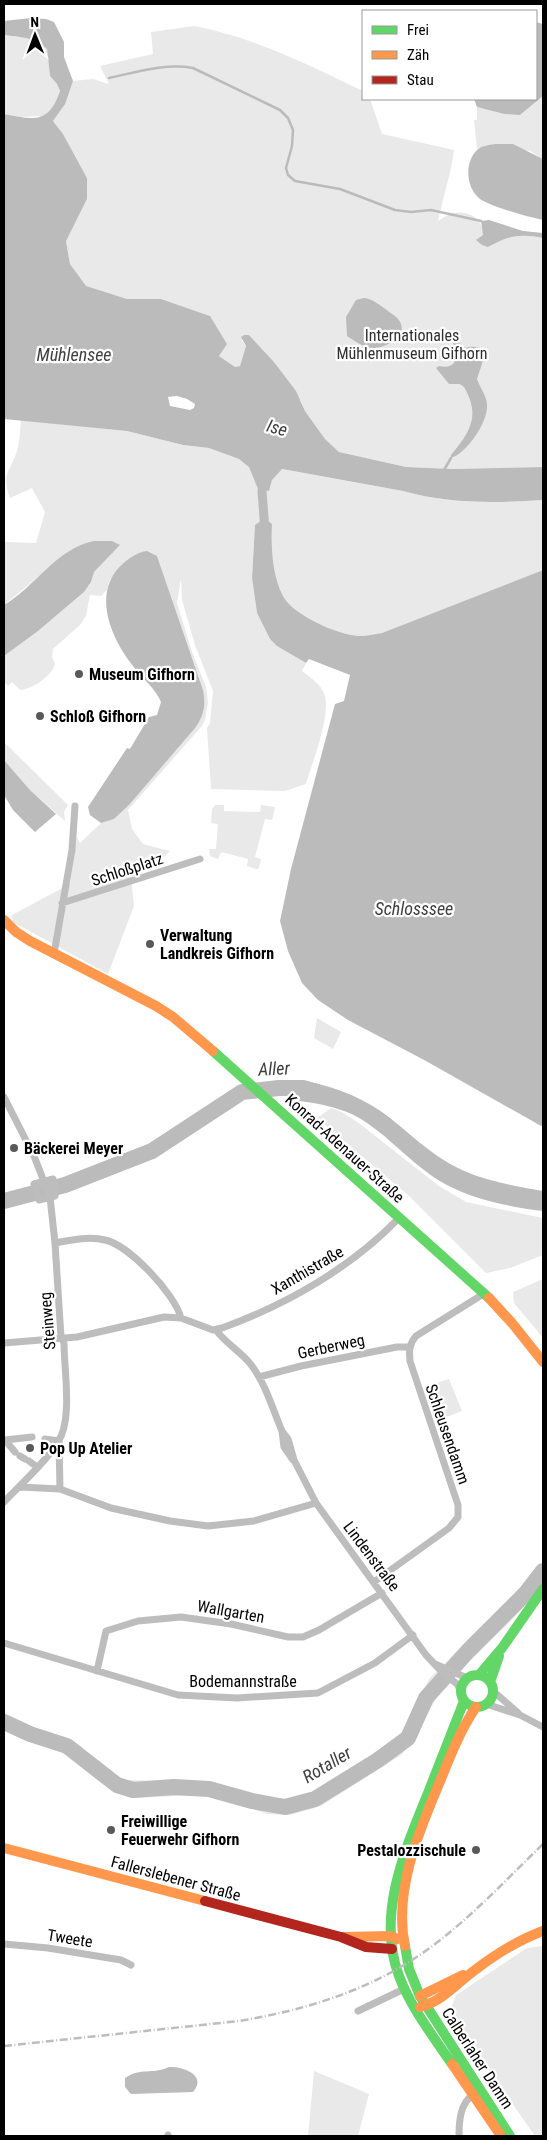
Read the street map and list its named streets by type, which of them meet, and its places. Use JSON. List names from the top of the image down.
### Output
{
  "streets": {
    "street": [
      "Schloßplatz",
      "Konrad-Adenauer-Straße",
      "Xanthistraße",
      "Steinweg",
      "Gerberweg",
      "Schleusendamm",
      "Lindenstraße",
      "Wallgarten",
      "Bodemannstraße",
      "Fallerslebener Straße",
      "Tweete",
      "Calberlaher Damm"
    ]
  },
  "crossings": [
    ["Schloßplatz", "Konrad-Adenauer-Straße"],
    ["Konrad-Adenauer-Straße", "Xanthistraße"],
    ["Xanthistraße", "Lindenstraße"],
    ["Gerberweg", "Schleusendamm"],
    ["Gerberweg", "Lindenstraße"],
    ["Schleusendamm", "Lindenstraße"],
    ["Lindenstraße", "Wallgarten"],
    ["Lindenstraße", "Bodemannstraße"],
    ["Wallgarten", "Bodemannstraße"],
    ["Fallerslebener Straße", "Calberlaher Damm"]
  ],
  "water": [
    "Mühlensee",
    "Ise",
    "Schlosssee",
    "Aller",
    "Rotaller"
  ],
  "parks": ["Internationales Mühlenmuseum Gifhorn"],
  "places": [
    "Museum Gifhorn",
    "Schloß Gifhorn",
    "Verwaltung Landkreis Gifhorn",
    "Bäckerei Meyer",
    "Pop Up Atelier",
    "Freiwillige Feuerwehr Gifhorn",
    "Pestalozzischule"
  ],
  "legend": ["Frei", "Zäh", "Stau"],
  "north": "top"
}
